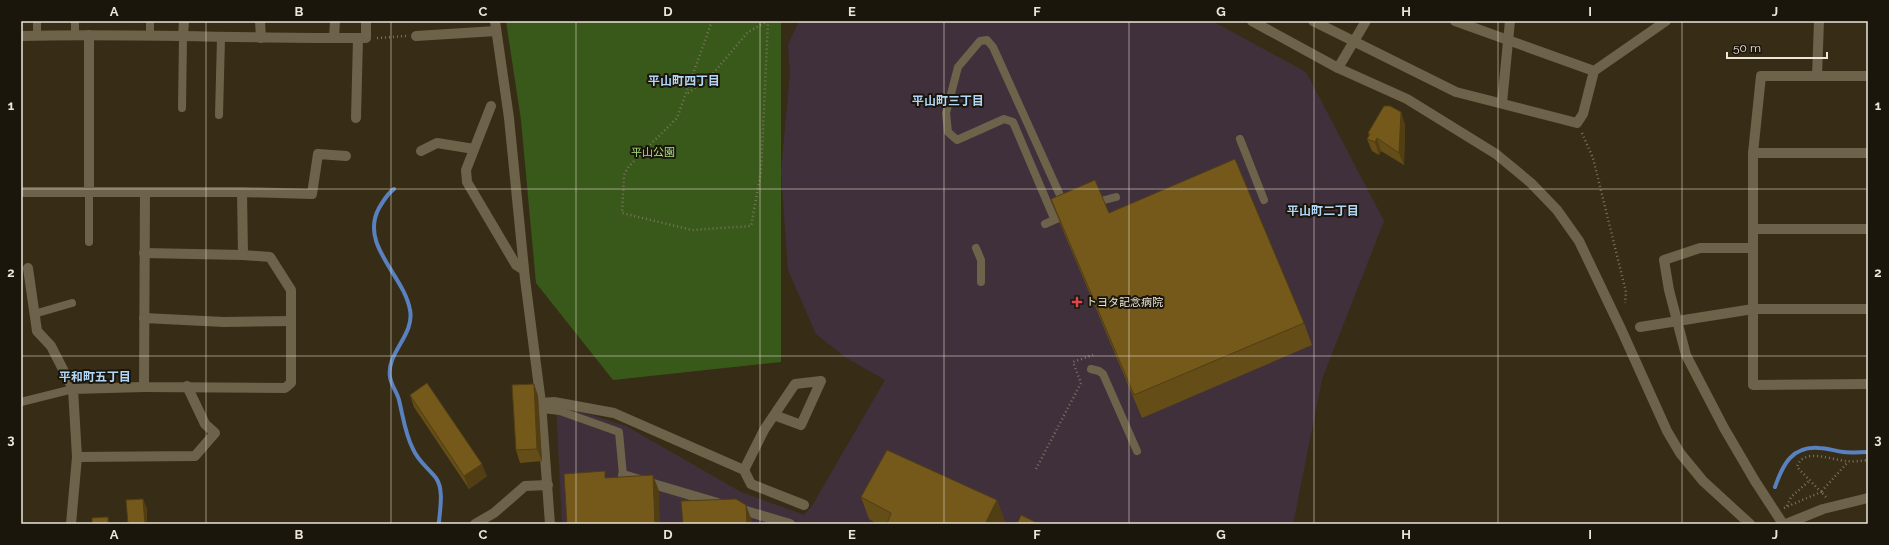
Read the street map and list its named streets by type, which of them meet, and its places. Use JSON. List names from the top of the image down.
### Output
{
  "districts": [
    "平山町四丁目",
    "平山町三丁目",
    "平山町二丁目",
    "平和町五丁目"
  ],
  "parks": ["平山公園"],
  "places": {
    "health": ["トヨタ記念病院"]
  },
  "scale_bar": "50 m",
  "grid": {
    "columns": [
      "A",
      "B",
      "C",
      "D",
      "E",
      "F",
      "G",
      "H",
      "I",
      "J"
    ],
    "rows": ["1", "2", "3"]
  }
}
